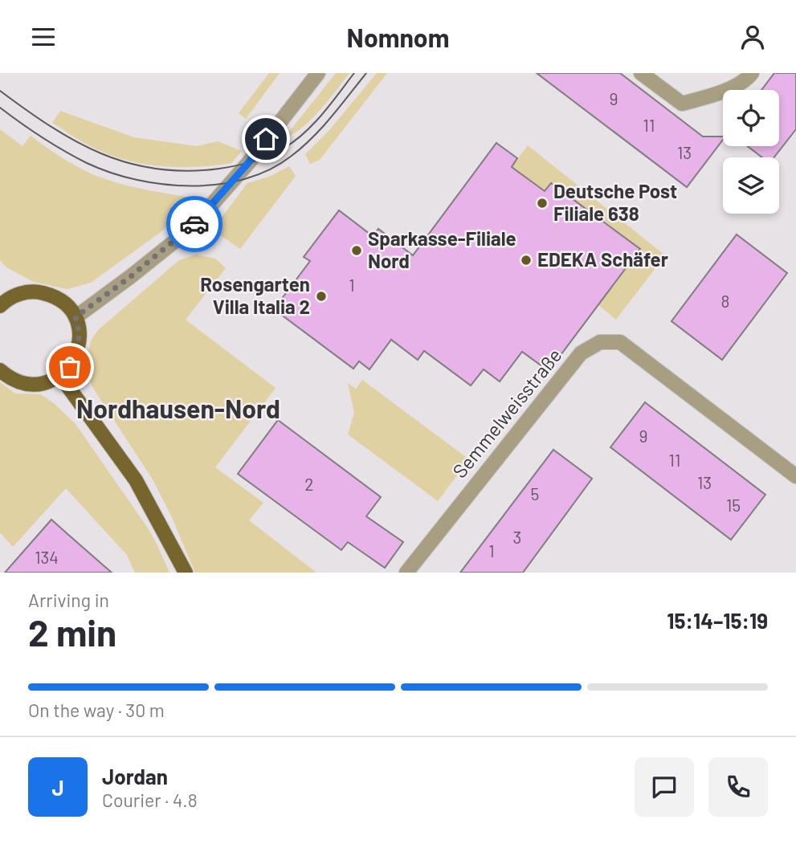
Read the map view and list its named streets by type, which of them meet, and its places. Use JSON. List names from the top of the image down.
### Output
{
  "streets": {
    "street": ["Semmelweisstraße"]
  },
  "districts": ["Nordhausen-Nord"],
  "places": [
    "Deutsche Post Filiale 638",
    "Sparkasse-Filiale Nord",
    "EDEKA Schäfer",
    "Rosengarten Villa Italia 2"
  ],
  "house_numbers": [
    "9",
    "11",
    "13",
    "1",
    "8",
    "9",
    "11",
    "13",
    "2",
    "5",
    "15",
    "3",
    "1",
    "134"
  ],
  "page": {
    "header": "Nomnom",
    "heading": ["2 min", "Arriving in", "15:14–15:19"],
    "panel": ["Jordan", "Courier · 4.8"],
    "bar": "On the way · 30 m",
    "round": "J"
  }
}
